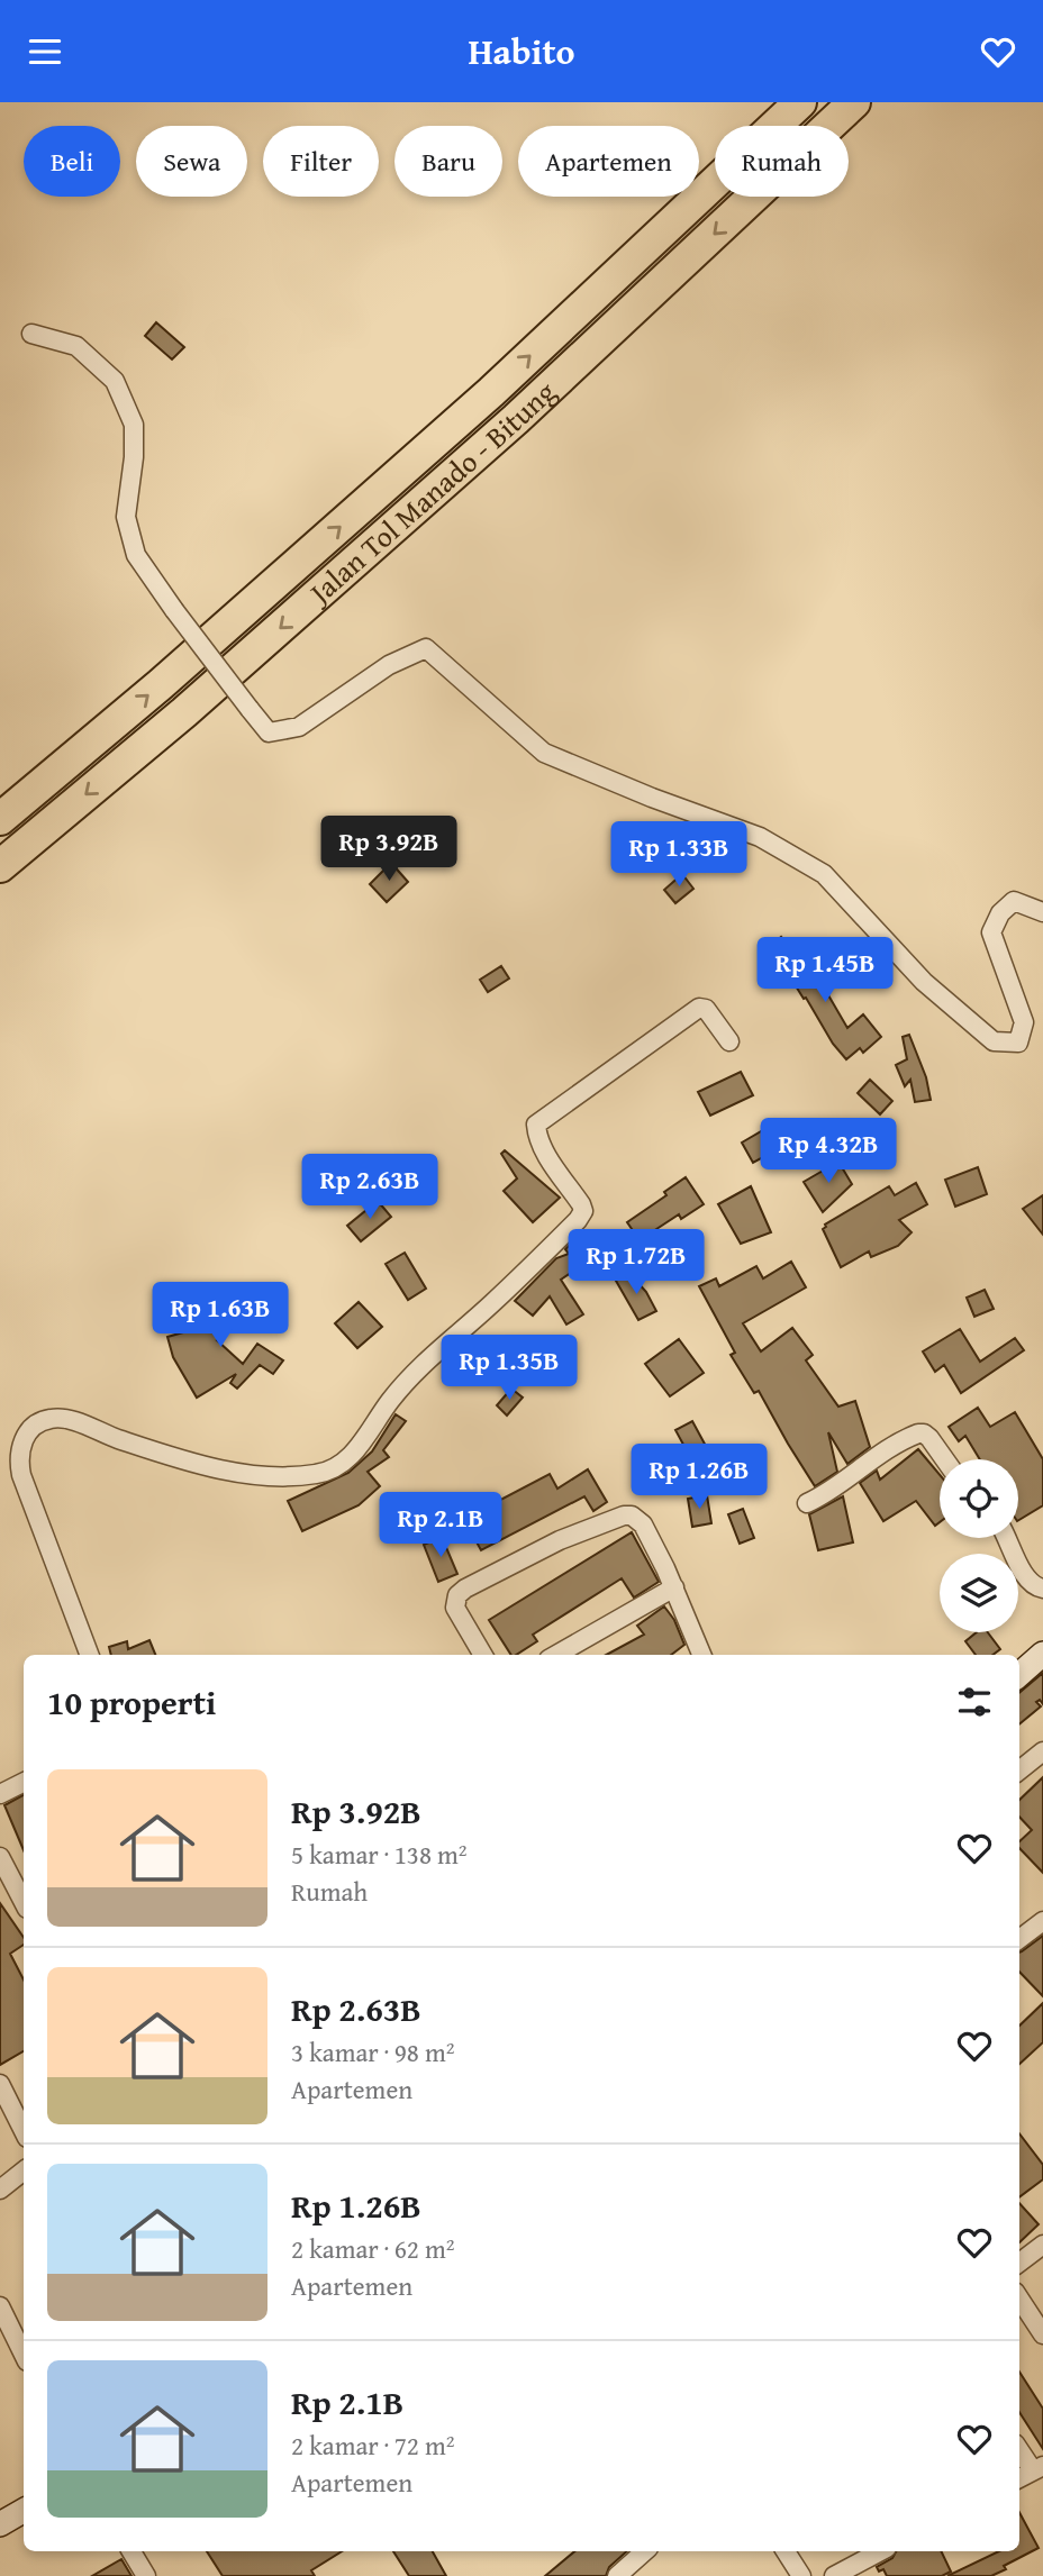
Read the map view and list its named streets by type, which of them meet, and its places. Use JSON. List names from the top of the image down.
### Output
{
  "streets": {
    "highway": ["Jalan Tol Manado - Bitung"]
  },
  "page": {
    "header": "Habito",
    "chip": [
      "Beli",
      "Sewa",
      "Filter",
      "Baru",
      "Apartemen",
      "Rumah"
    ],
    "price": [
      "Rp 3.92B",
      "Rp 1.33B",
      "Rp 1.45B",
      "Rp 4.32B",
      "Rp 2.63B",
      "Rp 1.72B",
      "Rp 1.63B",
      "Rp 1.35B",
      "Rp 1.26B",
      "Rp 2.1B"
    ],
    "heading": "10 properti",
    "list": [
      {
        "name": "Rp 3.92B",
        "note": "5 kamar · 138 m² · Rumah"
      },
      {
        "name": "Rp 2.63B",
        "note": "3 kamar · 98 m² · Apartemen"
      },
      {
        "name": "Rp 1.26B",
        "note": "2 kamar · 62 m² · Apartemen"
      },
      {
        "name": "Rp 2.1B",
        "note": "2 kamar · 72 m² · Apartemen"
      }
    ]
  }
}
